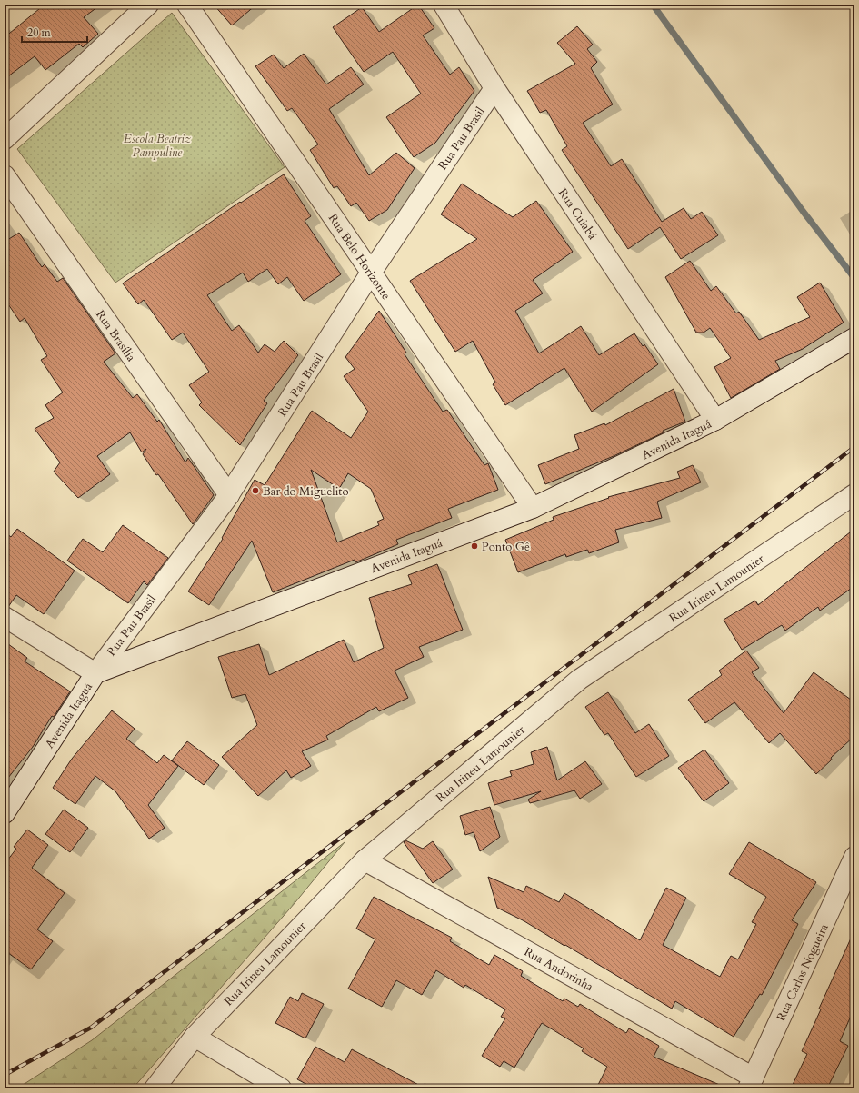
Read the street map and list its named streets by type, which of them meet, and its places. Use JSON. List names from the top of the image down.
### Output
{
  "streets": {
    "street": [
      "Rua Pau Brasil",
      "Rua Cuiabá",
      "Rua Belo Horizonte",
      "Rua Brasília",
      "Avenida Itaguá",
      "Rua Irineu Lamounier",
      "Rua Andorinha",
      "Rua Carlos Nogueira"
    ]
  },
  "crossings": [
    ["Rua Pau Brasil", "Rua Cuiabá"],
    ["Rua Pau Brasil", "Rua Belo Horizonte"],
    ["Rua Pau Brasil", "Rua Brasília"],
    ["Rua Pau Brasil", "Avenida Itaguá"],
    ["Rua Cuiabá", "Avenida Itaguá"],
    ["Rua Belo Horizonte", "Avenida Itaguá"],
    ["Rua Irineu Lamounier", "Rua Andorinha"],
    ["Rua Andorinha", "Rua Carlos Nogueira"]
  ],
  "parks": ["Escola Beatriz Pampuline"],
  "places": ["Bar do Miguelito", "Ponto Gê"],
  "scale_bar": "20 m"
}
